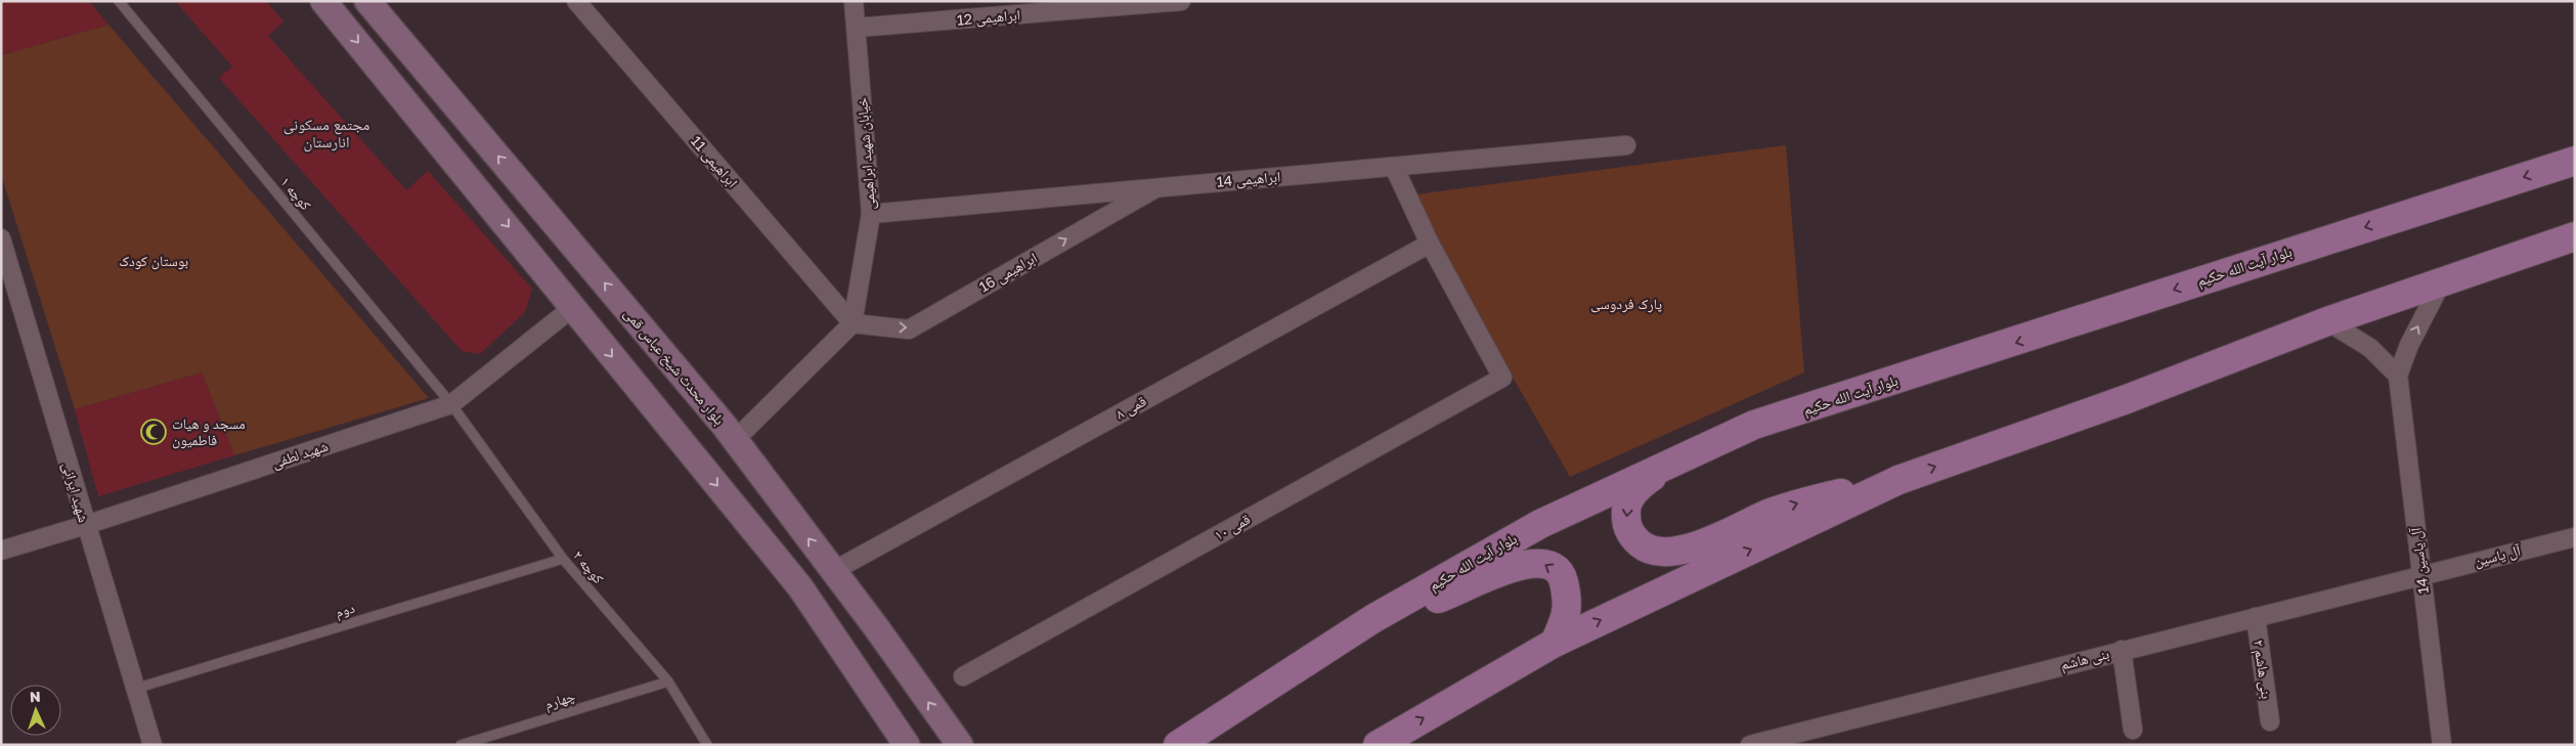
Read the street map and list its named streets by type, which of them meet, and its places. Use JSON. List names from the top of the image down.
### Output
{
  "streets": {
    "main road": ["بلوار آیت الله حکیم", "بلوار محدث شیخ عباس قمی"],
    "street": [
      "ابراهیمی 12",
      "خیابان شهید ابراهیمی",
      "ابراهیمی 11",
      "ابراهیمی 14",
      "ابراهیمی 16",
      "قمی ۸",
      "شهید لطفی",
      "شهید ایرانی",
      "قمی ۱۰",
      "آل یاسین",
      "آل یاسین 14",
      "بنی هاشم",
      "بنی هاشم ۲"
    ],
    "lane": [
      "کوچه ۱",
      "کوچه ۲",
      "دوم",
      "چهارم"
    ]
  },
  "crossings": [
    ["ابراهیمی 12", "خیابان شهید ابراهیمی"],
    ["خیابان شهید ابراهیمی", "ابراهیمی 11"],
    ["خیابان شهید ابراهیمی", "ابراهیمی 14"],
    ["خیابان شهید ابراهیمی", "ابراهیمی 16"],
    ["ابراهیمی 11", "ابراهیمی 16"],
    ["ابراهیمی 14", "ابراهیمی 16"],
    ["کوچه ۱", "شهید لطفی"],
    ["کوچه ۱", "کوچه ۲"],
    ["بلوار محدث شیخ عباس قمی", "قمی ۸"],
    ["قمی ۸", "قمی ۱۰"],
    ["شهید لطفی", "شهید ایرانی"],
    ["شهید لطفی", "کوچه ۲"],
    ["شهید ایرانی", "دوم"],
    ["آل یاسین", "آل یاسین 14"],
    ["آل یاسین", "بنی هاشم"],
    ["آل یاسین 14", "بنی هاشم"],
    ["کوچه ۲", "دوم"],
    ["کوچه ۲", "چهارم"],
    ["بنی هاشم", "بنی هاشم ۲"]
  ],
  "one_way": ["ابراهیمی 16"],
  "districts": ["مجتمع مسکونی انارستان"],
  "parks": ["بوستان کودک", "پارک فردوسی"],
  "places": {
    "mosque": ["مسجد و هیات فاطمیون"]
  },
  "north": "top"
}
